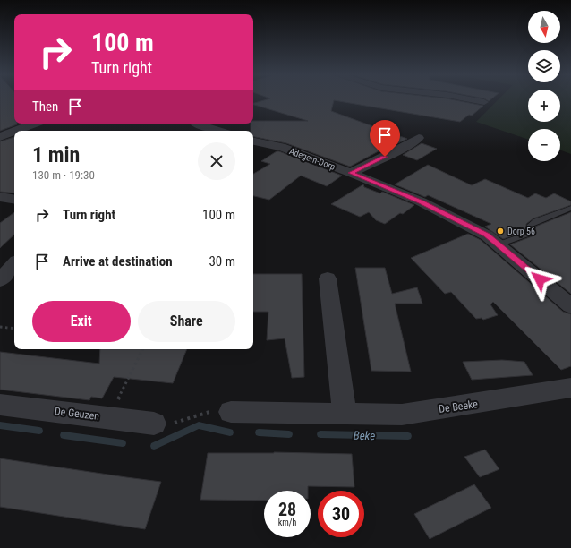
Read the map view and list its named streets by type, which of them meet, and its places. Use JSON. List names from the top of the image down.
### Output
{
  "streets": {
    "street": ["Adegem-Dorp", "De Beeke", "De Geuzen"]
  },
  "water": ["Beke"],
  "places": ["Dorp 56"],
  "north": "bottom",
  "page": {
    "map_buttons": ["+", "−"],
    "turn": ["100 m", "Turn right"],
    "then": "Then",
    "heading": ["1 min", "130 m · 19:30"],
    "list": [
      {
        "name": "Turn right",
        "value": "100 m"
      },
      {
        "name": "Arrive at destination",
        "value": "30 m"
      }
    ],
    "buttons": ["Exit", "Share"],
    "speed": "28 km/h",
    "limit": "30"
  }
}
